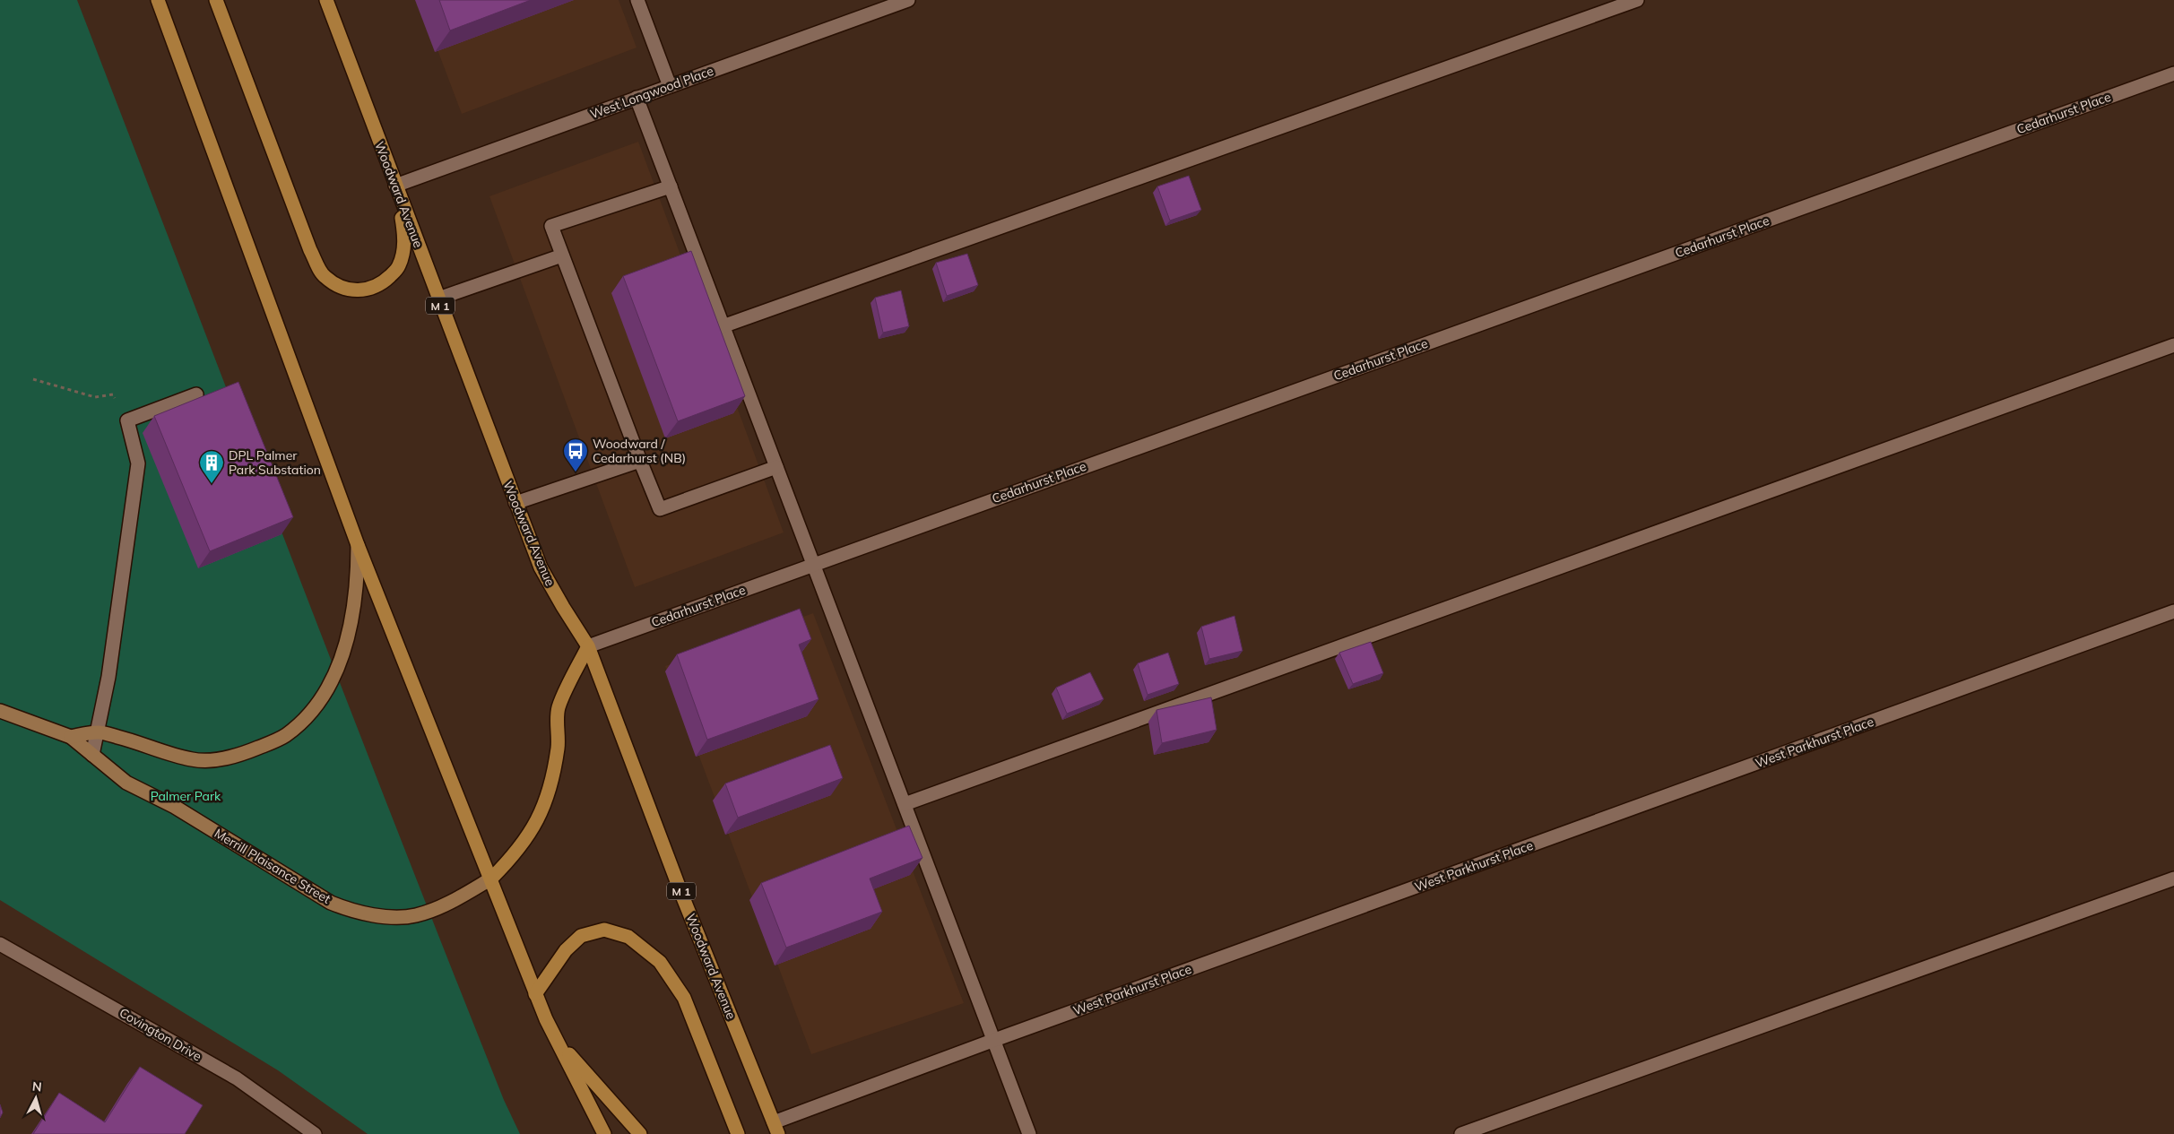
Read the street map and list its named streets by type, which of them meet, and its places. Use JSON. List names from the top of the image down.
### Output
{
  "streets": {
    "main road": ["Woodward Avenue", "M 1"],
    "street": [
      "West Longwood Place",
      "Cedarhurst Place",
      "West Parkhurst Place",
      "Merrill Plaisance Street",
      "Covington Drive"
    ]
  },
  "crossings": [
    ["West Longwood Place", "Woodward Avenue"],
    ["Cedarhurst Place", "Woodward Avenue"],
    ["Woodward Avenue", "West Parkhurst Place"]
  ],
  "parks": ["Palmer Park"],
  "places": {
    "bus stop": ["Woodward / Cedarhurst (NB)"],
    "building": ["DPL Palmer Park Substation"]
  },
  "north": "top"
}
